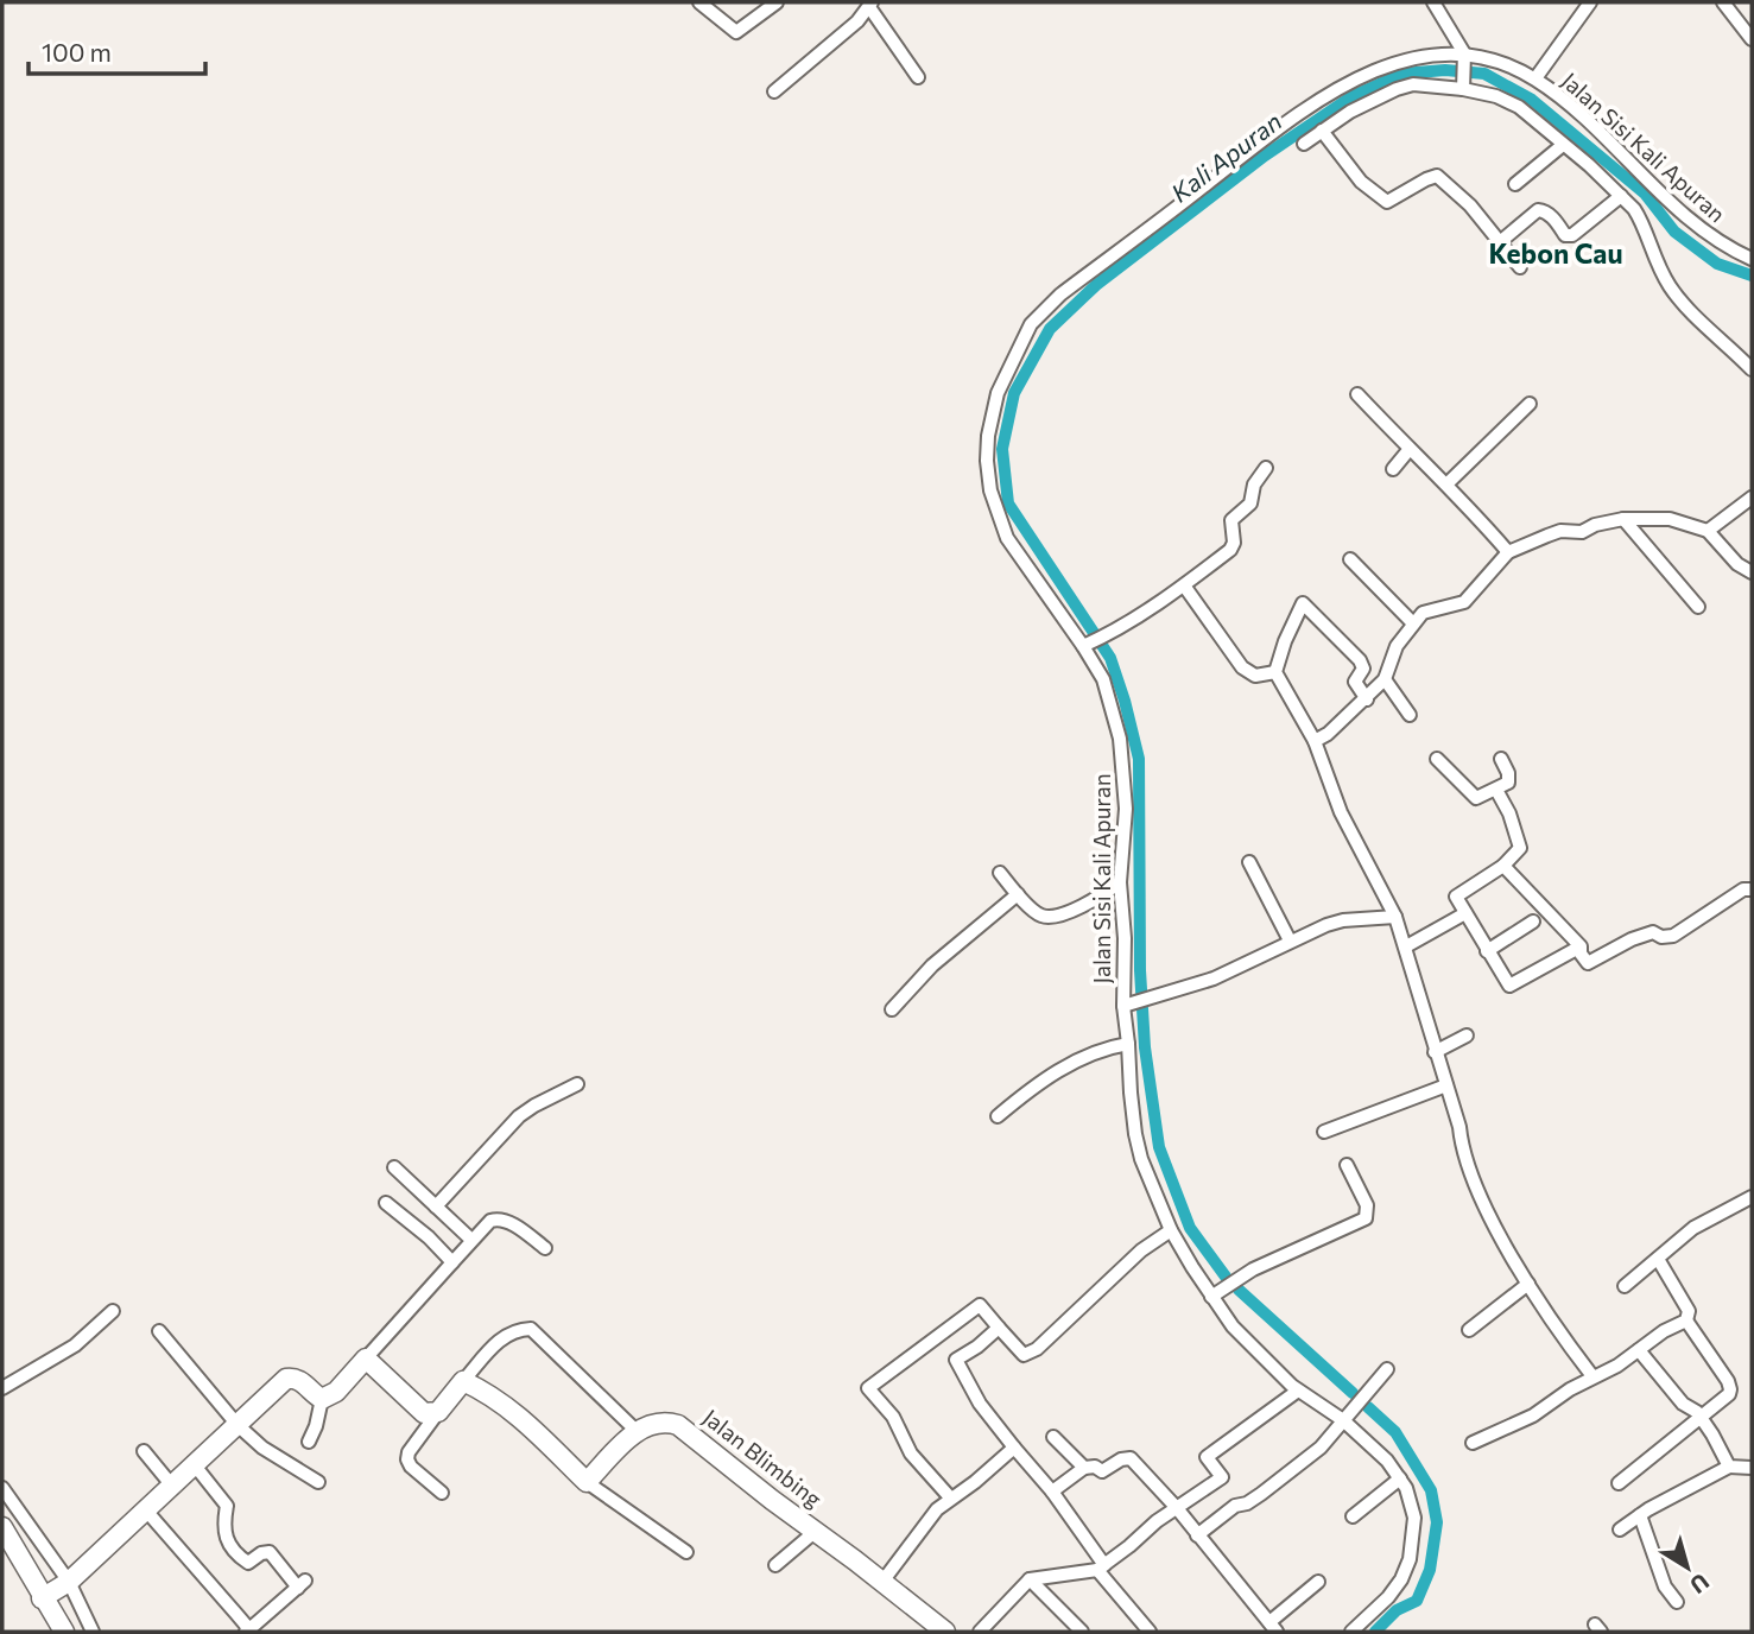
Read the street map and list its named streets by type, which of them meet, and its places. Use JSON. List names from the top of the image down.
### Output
{
  "streets": {
    "street": ["Jalan Sisi Kali Apuran", "Jalan Blimbing"]
  },
  "districts": ["Kebon Cau"],
  "water": ["Kali Apuran"],
  "scale_bar": "100 m",
  "north": "bottom right"
}
